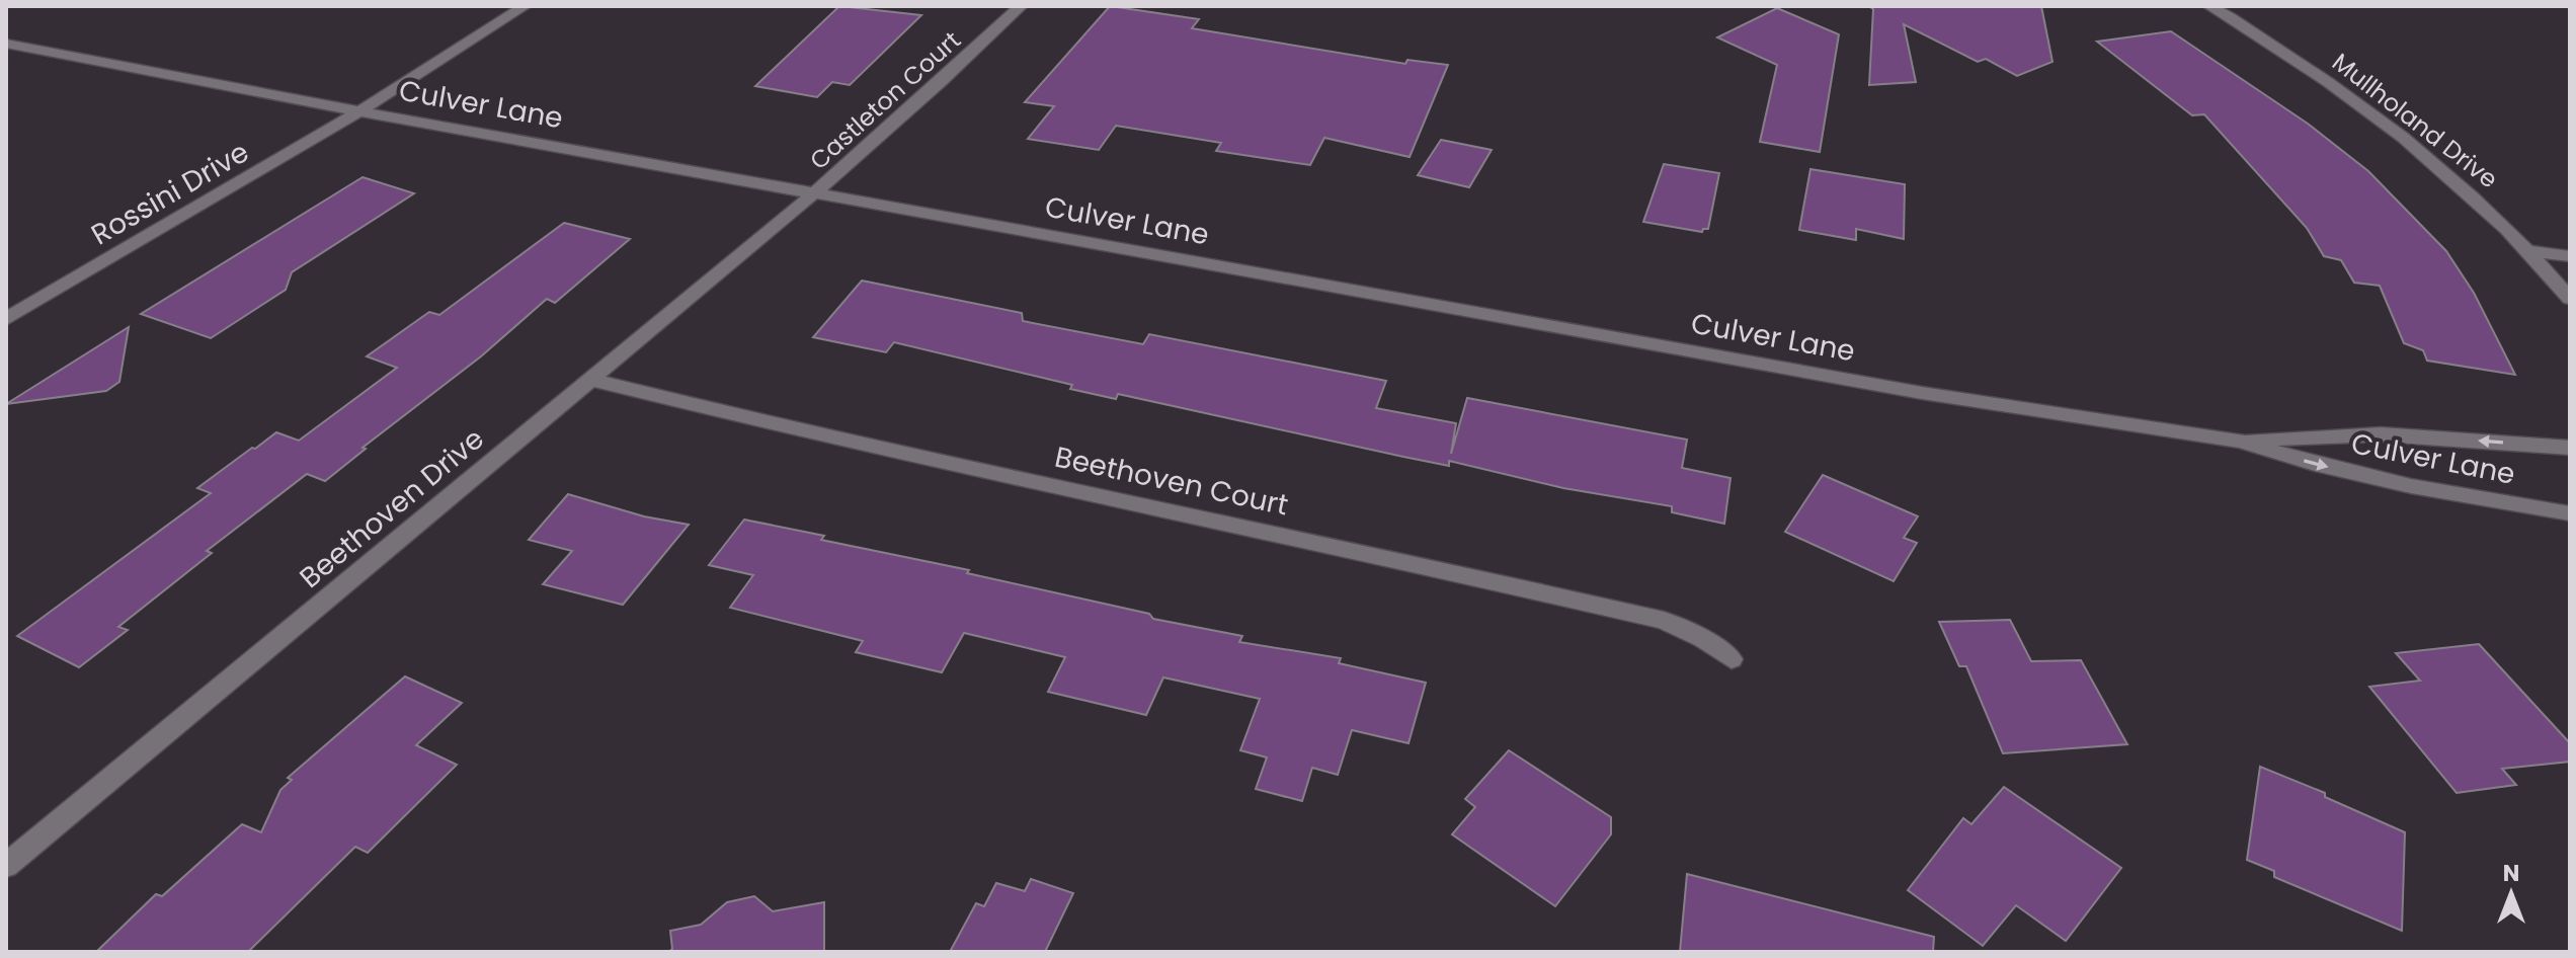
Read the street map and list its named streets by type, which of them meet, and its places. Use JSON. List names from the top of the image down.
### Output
{
  "streets": {
    "street": [
      "Castleton Court",
      "Culver Lane",
      "Mullholand Drive",
      "Rossini Drive",
      "Beethoven Court",
      "Beethoven Drive"
    ]
  },
  "crossings": [
    ["Castleton Court", "Culver Lane"],
    ["Castleton Court", "Beethoven Drive"],
    ["Culver Lane", "Rossini Drive"],
    ["Culver Lane", "Beethoven Drive"],
    ["Beethoven Court", "Beethoven Drive"]
  ],
  "north": "top"
}
